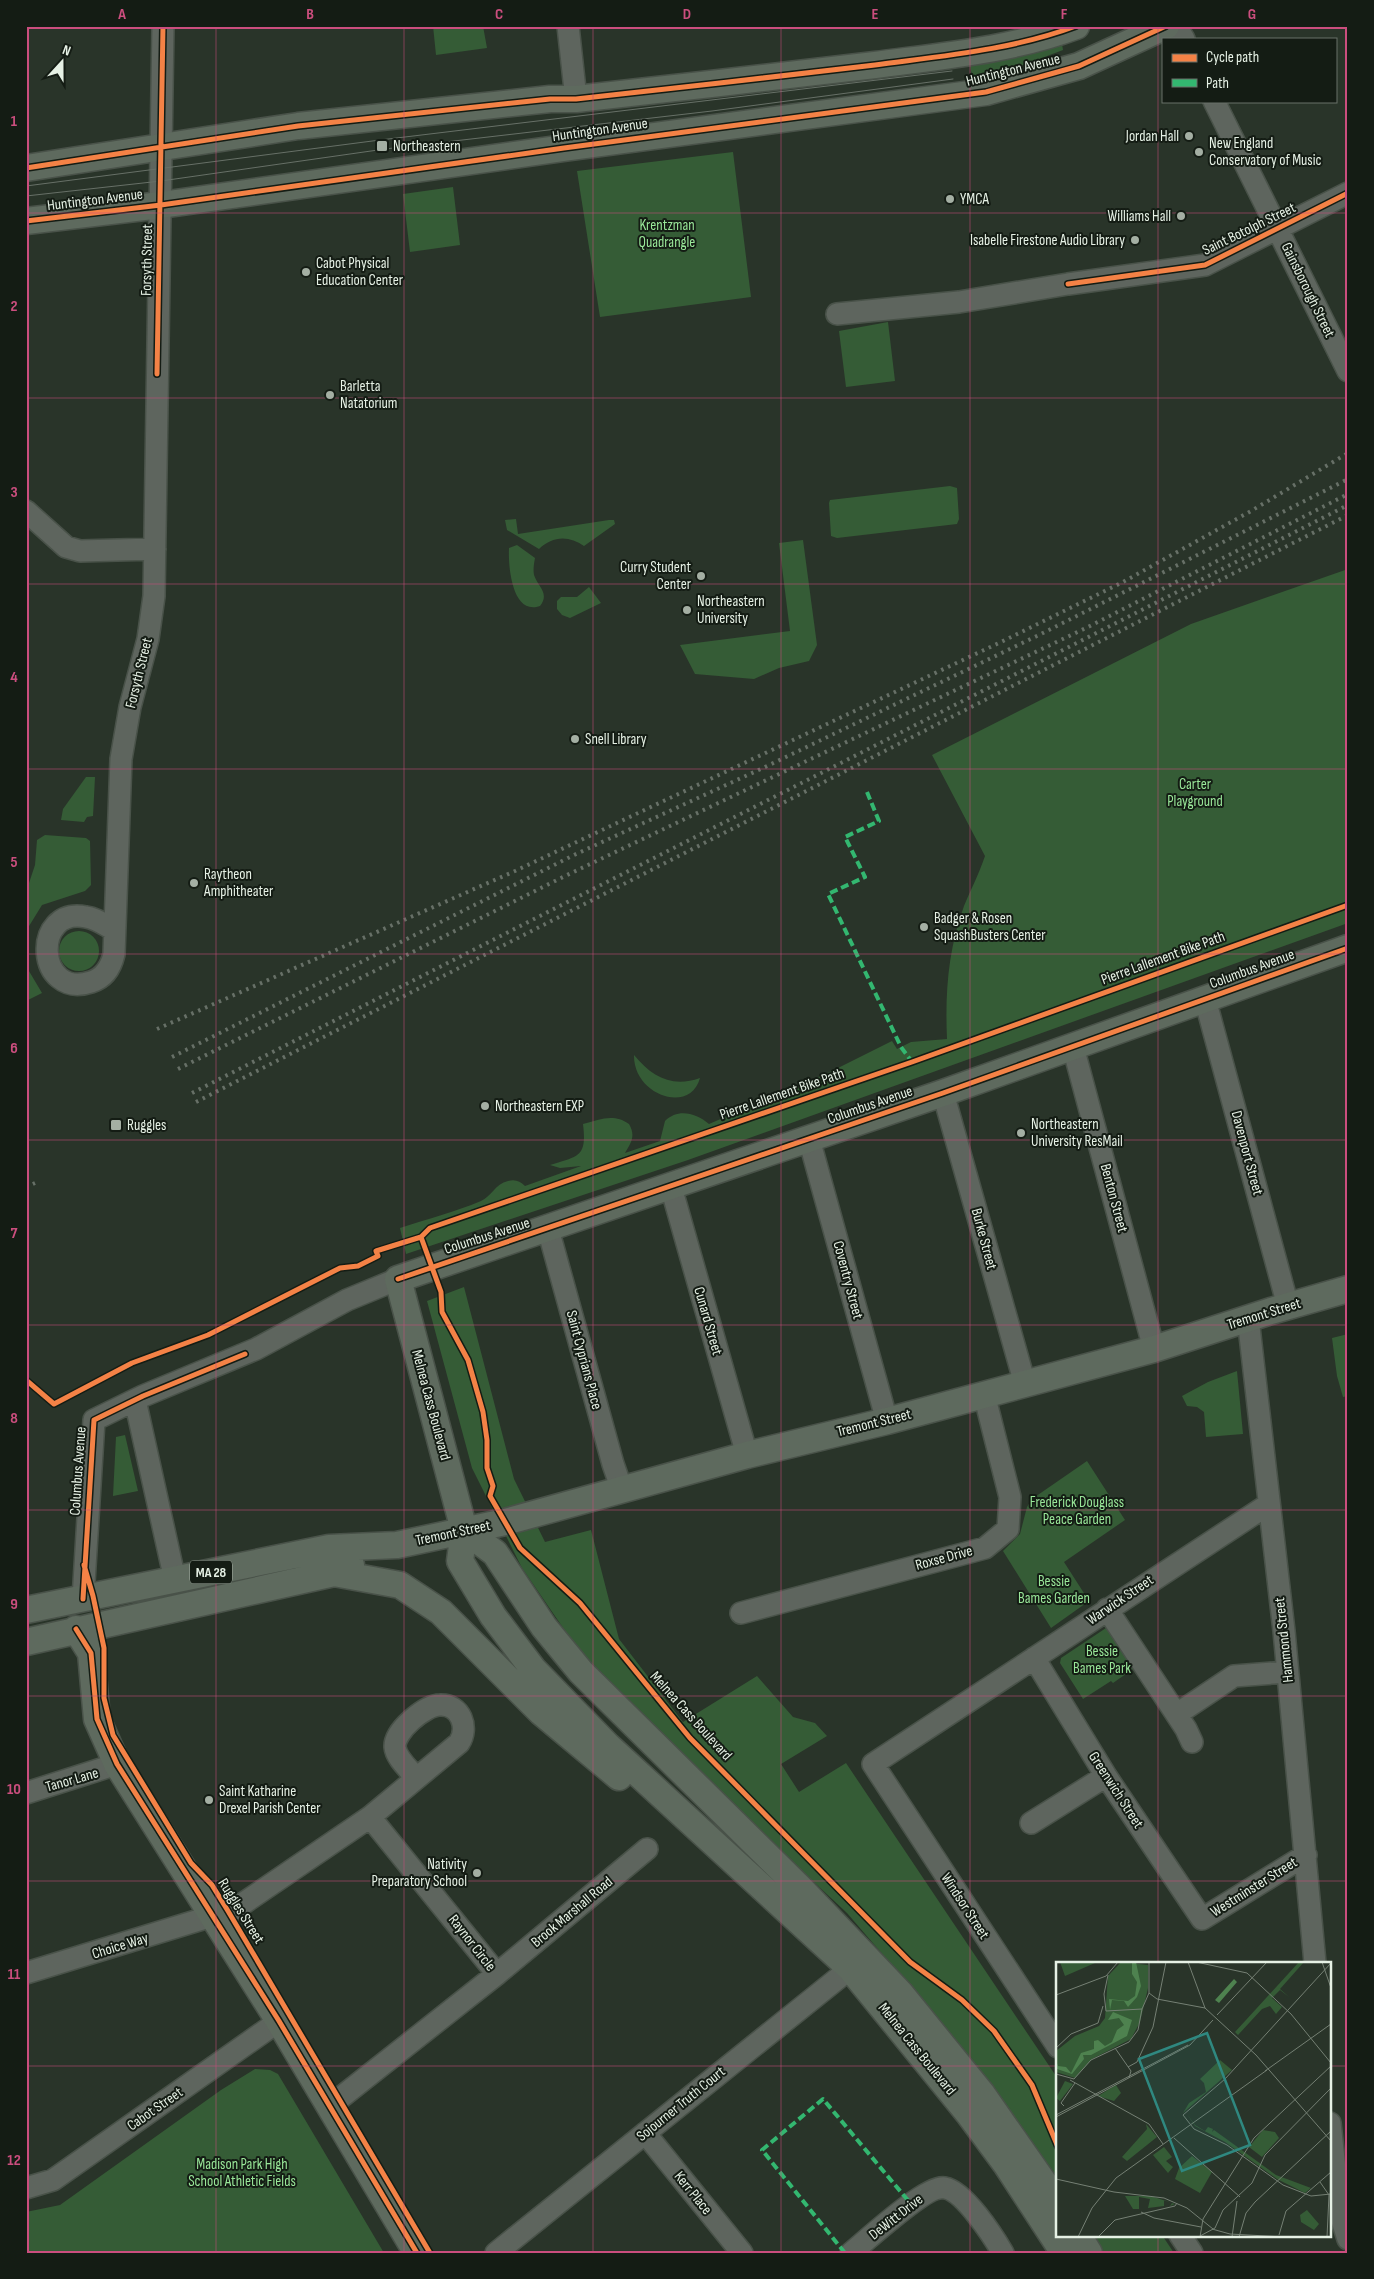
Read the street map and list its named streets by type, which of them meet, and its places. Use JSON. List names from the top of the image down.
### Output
{
  "streets": {
    "main road": [
      "Huntington Avenue",
      "Columbus Avenue",
      "Tremont Street",
      "Melnea Cass Boulevard",
      "MA 28",
      "Ruggles Street"
    ],
    "street": [
      "Saint Botolph Street",
      "Forsyth Street",
      "Gainsborough Street",
      "Davenport Street",
      "Benton Street",
      "Burke Street",
      "Coventry Street",
      "Cunard Street",
      "Saint Cyprians Place",
      "Roxse Drive",
      "Warwick Street",
      "Hammond Street",
      "Tanor Lane",
      "Greenwich Street",
      "Westminster Street",
      "Windsor Street",
      "Brook Marshall Road",
      "Raynor Circle",
      "Choice Way",
      "Sojourner Truth Court",
      "Cabot Street",
      "Kerr Place",
      "DeWitt Drive"
    ],
    "cycle path": ["Pierre Lallement Bike Path"]
  },
  "crossings": [
    ["Huntington Avenue", "Forsyth Street"],
    ["Saint Botolph Street", "Gainsborough Street"],
    ["Columbus Avenue", "Davenport Street"],
    ["Columbus Avenue", "Benton Street"],
    ["Columbus Avenue", "Burke Street"],
    ["Columbus Avenue", "Coventry Street"],
    ["Columbus Avenue", "Tremont Street"],
    ["Columbus Avenue", "Cunard Street"],
    ["Columbus Avenue", "Saint Cyprians Place"],
    ["Columbus Avenue", "Melnea Cass Boulevard"],
    ["Davenport Street", "Tremont Street"],
    ["Benton Street", "Tremont Street"],
    ["Burke Street", "Tremont Street"],
    ["Coventry Street", "Tremont Street"],
    ["Tremont Street", "Cunard Street"],
    ["Tremont Street", "Saint Cyprians Place"],
    ["Tremont Street", "Melnea Cass Boulevard"],
    ["Tremont Street", "Roxse Drive"],
    ["Tremont Street", "Hammond Street"],
    ["Tremont Street", "Ruggles Street"],
    ["Melnea Cass Boulevard", "Sojourner Truth Court"],
    ["Warwick Street", "Hammond Street"],
    ["Warwick Street", "Greenwich Street"],
    ["Warwick Street", "Windsor Street"],
    ["Hammond Street", "Westminster Street"],
    ["Tanor Lane", "Ruggles Street"],
    ["Greenwich Street", "Westminster Street"],
    ["Ruggles Street", "Raynor Circle"],
    ["Ruggles Street", "Choice Way"],
    ["Ruggles Street", "Cabot Street"],
    ["Brook Marshall Road", "Raynor Circle"],
    ["Sojourner Truth Court", "Kerr Place"]
  ],
  "parks": [
    "Krentzman Quadrangle",
    "Carter Playground",
    "Frederick Douglass Peace Garden",
    "Bessie Bames Garden",
    "Bessie Bames Park",
    "Madison Park High School Athletic Fields"
  ],
  "places": {
    "other": [
      "Jordan Hall",
      "New England Conservatory of Music",
      "YMCA",
      "Williams Hall",
      "Isabelle Firestone Audio Library",
      "Cabot Physical Education Center",
      "Barletta Natatorium",
      "Curry Student Center",
      "Northeastern University",
      "Snell Library",
      "Raytheon Amphitheater",
      "Badger & Rosen SquashBusters Center",
      "Northeastern EXP",
      "Northeastern University ResMail",
      "Saint Katharine Drexel Parish Center",
      "Nativity Preparatory School"
    ],
    "transit": ["Northeastern", "Ruggles"]
  },
  "legend": ["Cycle path", "Path"],
  "north": "top",
  "grid": {
    "columns": [
      "A",
      "B",
      "C",
      "D",
      "E",
      "F",
      "G"
    ],
    "rows": [
      "1",
      "2",
      "3",
      "4",
      "5",
      "6",
      "7",
      "8",
      "9",
      "10",
      "11",
      "12"
    ]
  }
}
